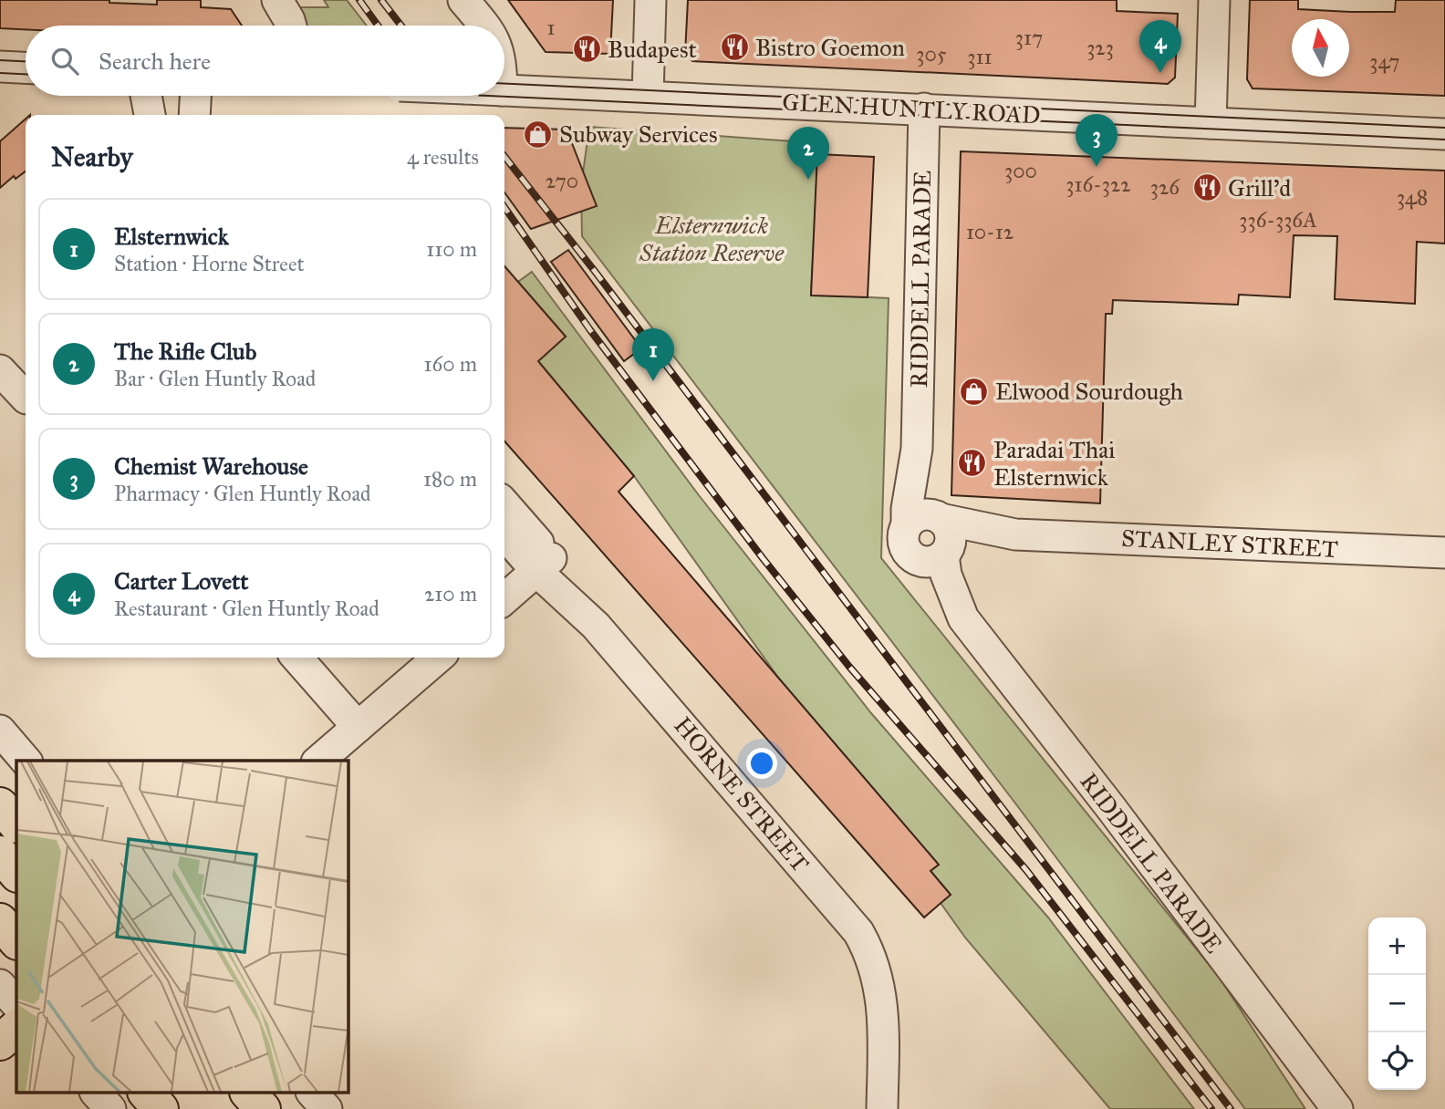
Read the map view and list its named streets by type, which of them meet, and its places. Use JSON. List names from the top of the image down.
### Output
{
  "streets": {
    "street": [
      "GLEN HUNTLY ROAD",
      "RIDDELL PARADE",
      "STANLEY STREET",
      "HORNE STREET"
    ]
  },
  "crossings": [
    ["GLEN HUNTLY ROAD", "RIDDELL PARADE"],
    ["RIDDELL PARADE", "STANLEY STREET"]
  ],
  "parks": ["Elsternwick Station Reserve"],
  "places": {
    "restaurant": [
      "Bistro Goemon",
      "Budapest",
      "Grill'd",
      "Paradai Thai Elsternwick"
    ],
    "shop": ["Subway Services", "Elwood Sourdough"]
  },
  "house_numbers": [
    "1",
    "317",
    "323",
    "305",
    "311",
    "347",
    "300",
    "270",
    "316-322",
    "326",
    "348",
    "336-336A",
    "10-12"
  ],
  "north": "top",
  "page": {
    "pins": [
      "4",
      "3",
      "2",
      "1"
    ],
    "search": "Search here",
    "heading": ["Nearby", "4 results"],
    "list": [
      {
        "mark": "1",
        "name": "Elsternwick",
        "note": "Station · Horne Street",
        "value": "110 m"
      },
      {
        "mark": "2",
        "name": "The Rifle Club",
        "note": "Bar · Glen Huntly Road",
        "value": "160 m"
      },
      {
        "mark": "3",
        "name": "Chemist Warehouse",
        "note": "Pharmacy · Glen Huntly Road",
        "value": "180 m"
      },
      {
        "mark": "4",
        "name": "Carter Lovett",
        "note": "Restaurant · Glen Huntly Road",
        "value": "210 m"
      }
    ],
    "map_buttons": ["+", "−"]
  }
}
